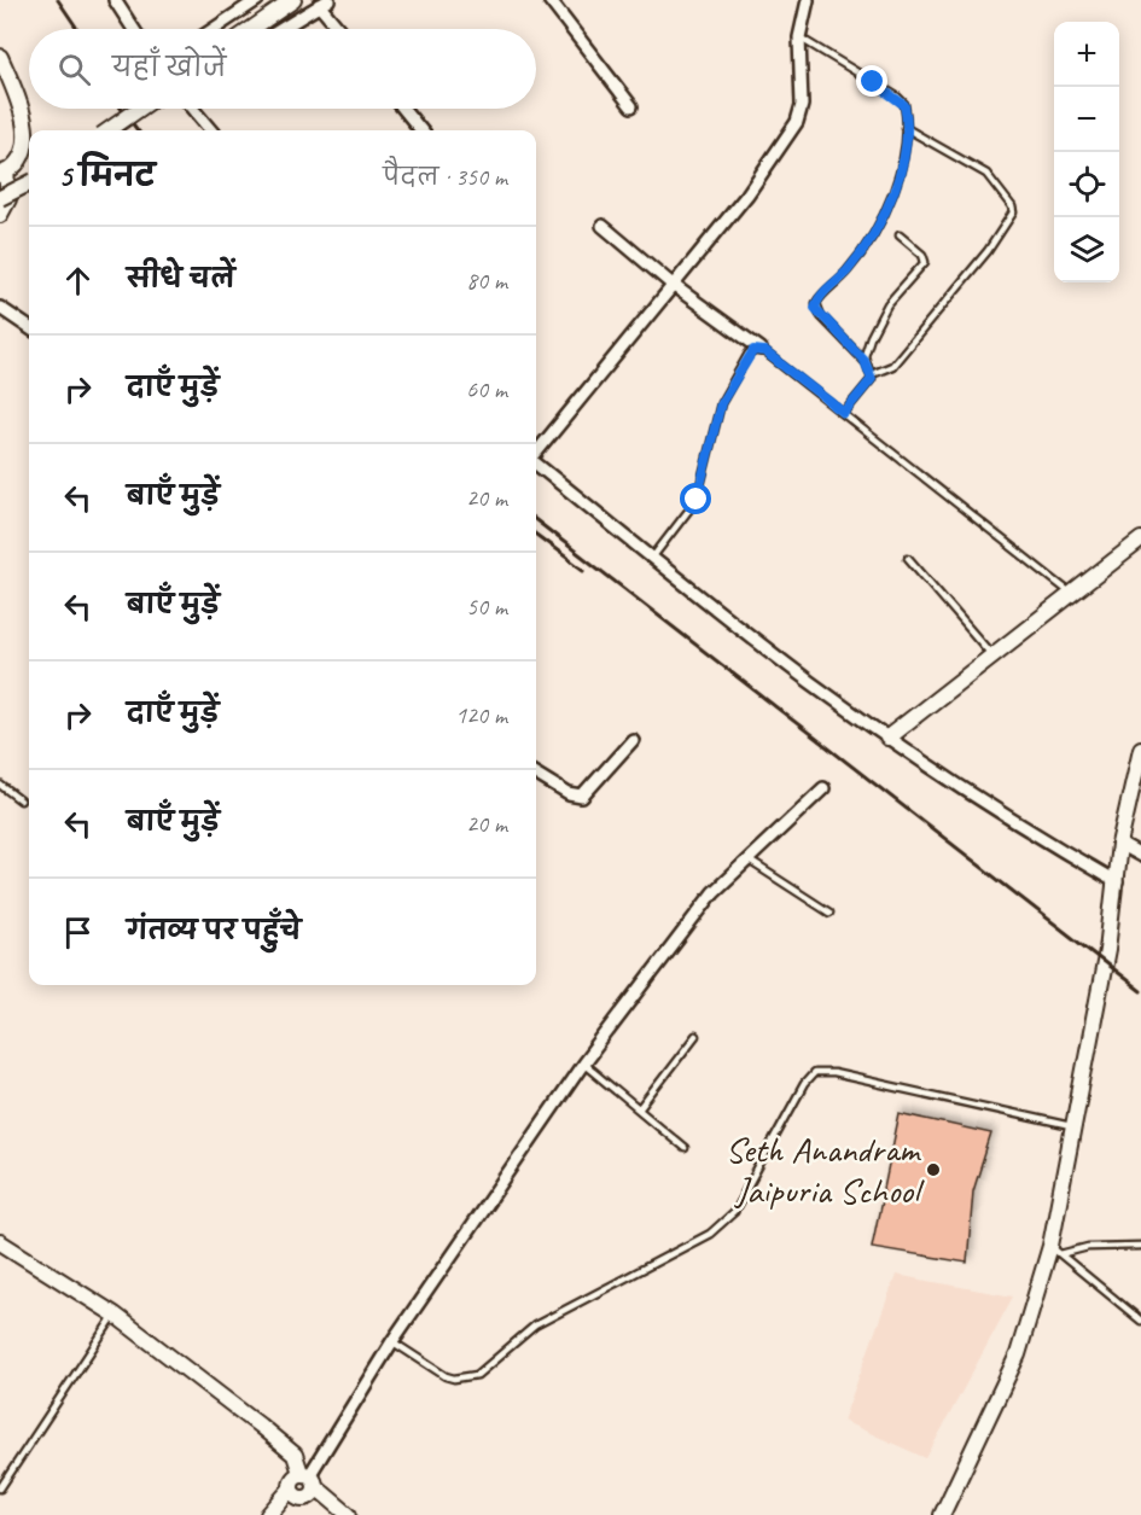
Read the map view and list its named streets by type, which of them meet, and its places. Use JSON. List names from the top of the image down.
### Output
{
  "places": ["Seth Anandram Jaipuria School"],
  "page": {
    "map_buttons": ["+", "−"],
    "search": "यहाँ खोजें",
    "heading": ["5 मिनट", "पैदल · 350 m"],
    "list": [
      ["सीधे चलें", "80 m"],
      ["दाएँ मुड़ें", "60 m"],
      ["बाएँ मुड़ें", "20 m"],
      ["बाएँ मुड़ें", "50 m"],
      ["दाएँ मुड़ें", "120 m"],
      ["बाएँ मुड़ें", "20 m"],
      "गंतव्य पर पहुँचे"
    ]
  }
}
